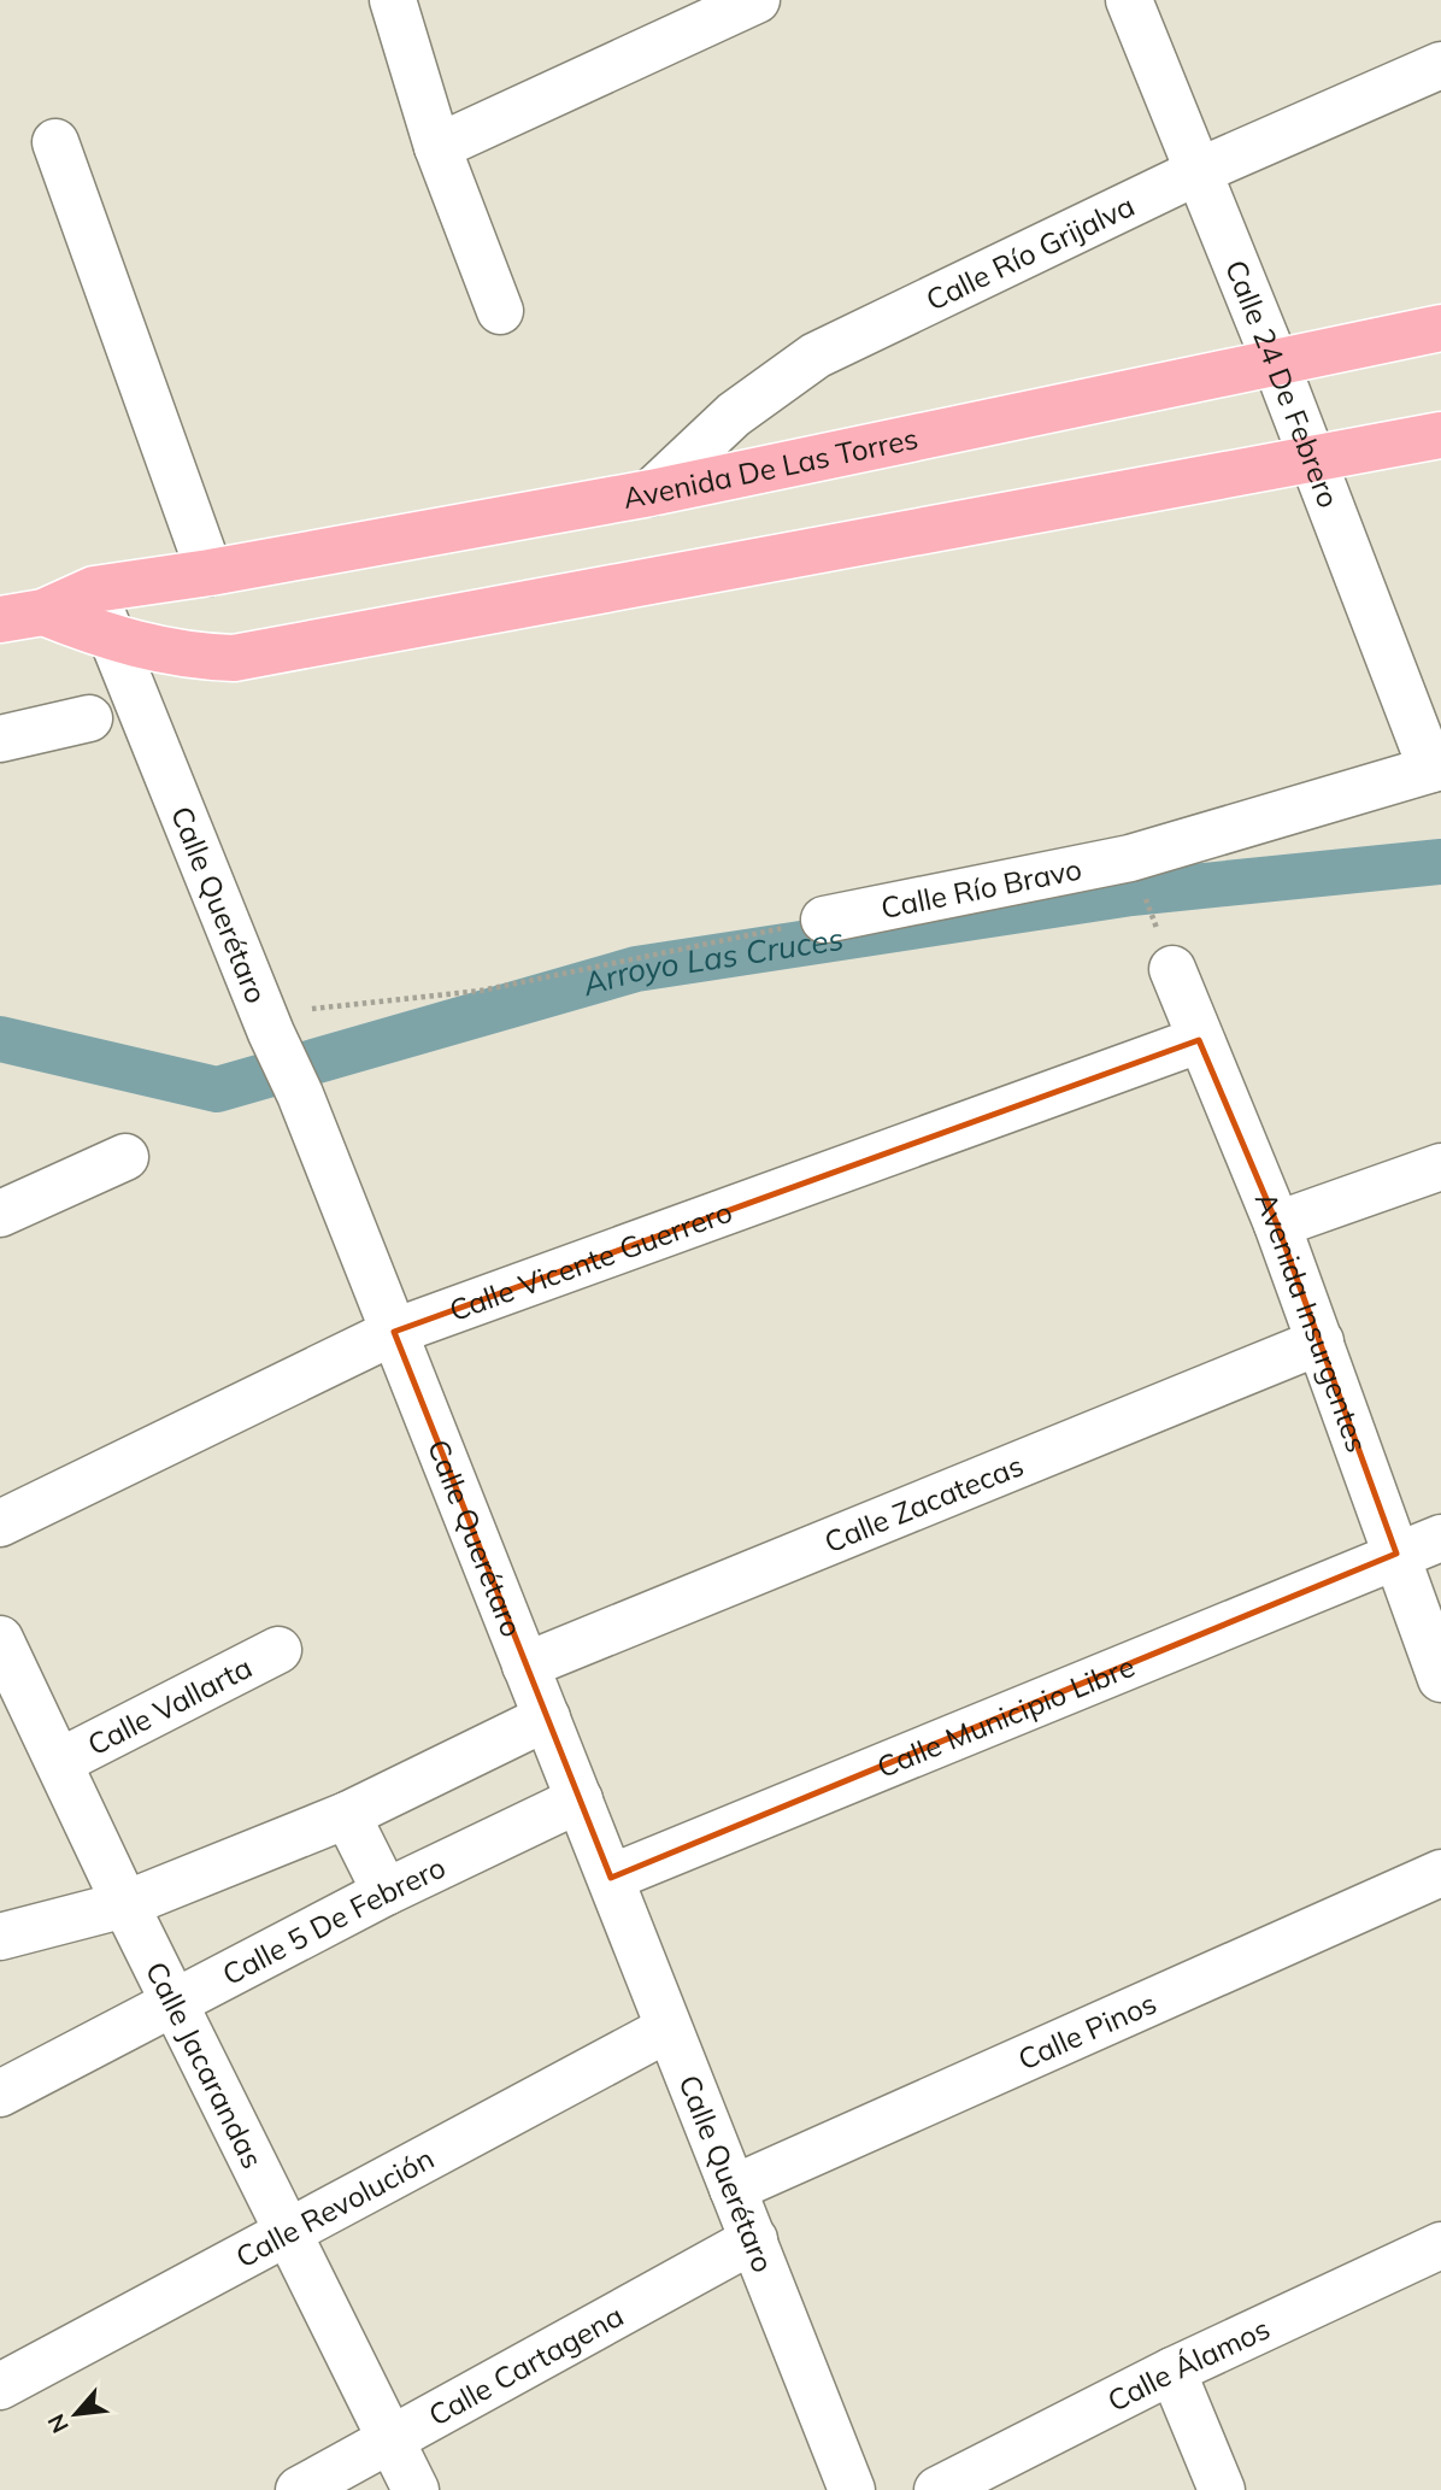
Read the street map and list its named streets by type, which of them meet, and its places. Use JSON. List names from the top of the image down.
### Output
{
  "streets": {
    "main road": ["Avenida De Las Torres"],
    "street": [
      "Calle Río Grijalva",
      "Calle 24 De Febrero",
      "Calle Río Bravo",
      "Calle Querétaro",
      "Calle Vicente Guerrero",
      "Avenida Insurgentes",
      "Calle Zacatecas",
      "Calle Vallarta",
      "Calle Municipio Libre",
      "Calle 5 De Febrero",
      "Calle Pinos",
      "Calle Jacarandas",
      "Calle Revolución",
      "Calle Cartagena",
      "Calle Álamos"
    ]
  },
  "crossings": [
    ["Calle Río Grijalva", "Calle 24 De Febrero"],
    ["Calle Río Grijalva", "Avenida De Las Torres"],
    ["Calle 24 De Febrero", "Avenida De Las Torres"],
    ["Calle 24 De Febrero", "Calle Río Bravo"],
    ["Avenida De Las Torres", "Calle Querétaro"],
    ["Calle Querétaro", "Calle Vicente Guerrero"],
    ["Calle Querétaro", "Calle Zacatecas"],
    ["Calle Querétaro", "Calle Municipio Libre"],
    ["Calle Querétaro", "Calle 5 De Febrero"],
    ["Calle Querétaro", "Calle Pinos"],
    ["Calle Querétaro", "Calle Revolución"],
    ["Calle Querétaro", "Calle Cartagena"],
    ["Calle Vicente Guerrero", "Avenida Insurgentes"],
    ["Avenida Insurgentes", "Calle Zacatecas"],
    ["Avenida Insurgentes", "Calle Municipio Libre"],
    ["Calle Vallarta", "Calle Jacarandas"],
    ["Calle 5 De Febrero", "Calle Jacarandas"],
    ["Calle Jacarandas", "Calle Revolución"],
    ["Calle Jacarandas", "Calle Cartagena"]
  ],
  "water": ["Arroyo Las Cruces"],
  "north": "bottom left"
}
